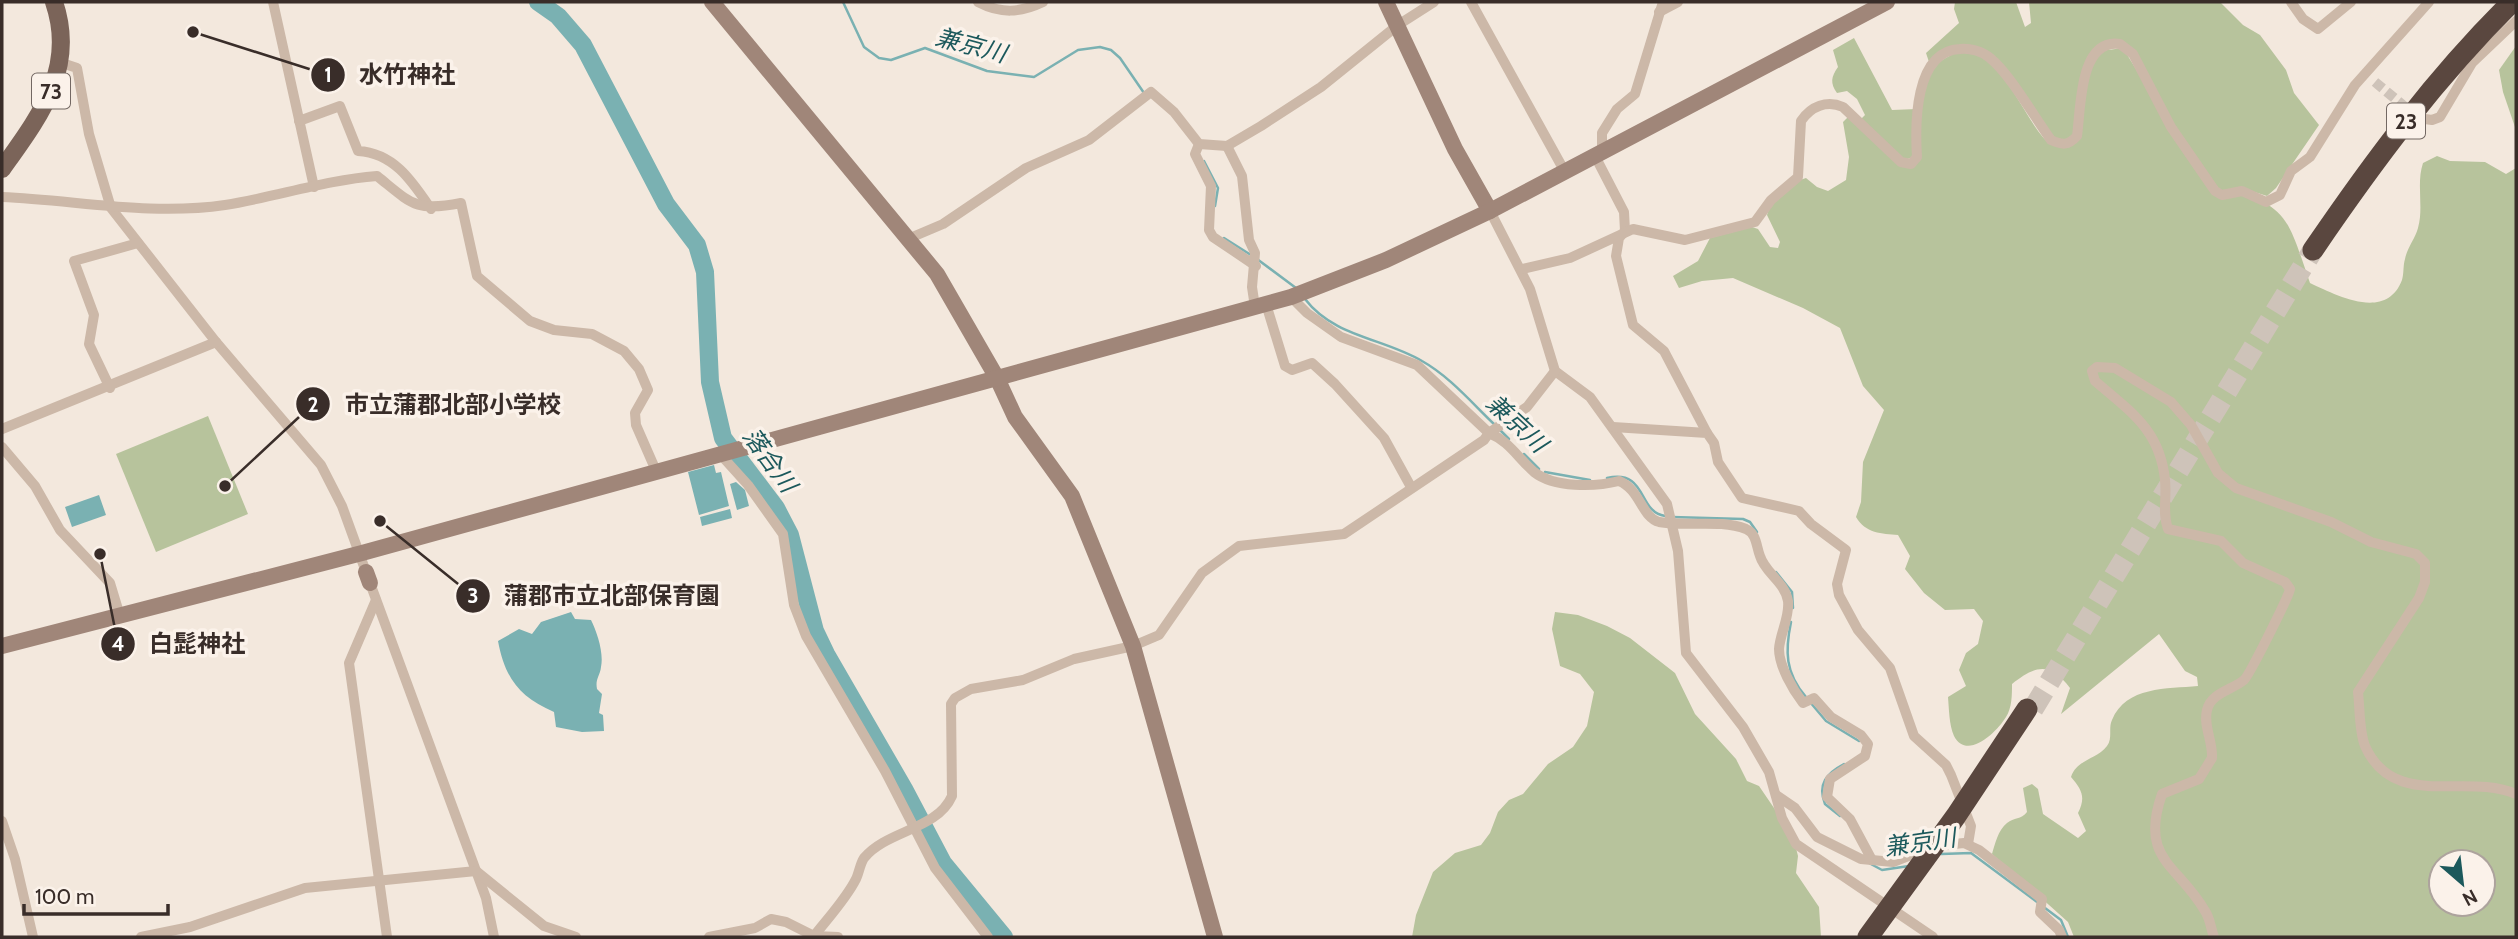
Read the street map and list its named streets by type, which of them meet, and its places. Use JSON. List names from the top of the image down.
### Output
{
  "streets": {
    "highway": ["23"],
    "main road": ["73"]
  },
  "water": ["兼京川", "落合川"],
  "places": [
    "水竹神社",
    "市立蒲郡北部小学校",
    "蒲郡市立北部保育園",
    "白髭神社"
  ],
  "scale_bar": "100 m",
  "north": "bottom right"
}
